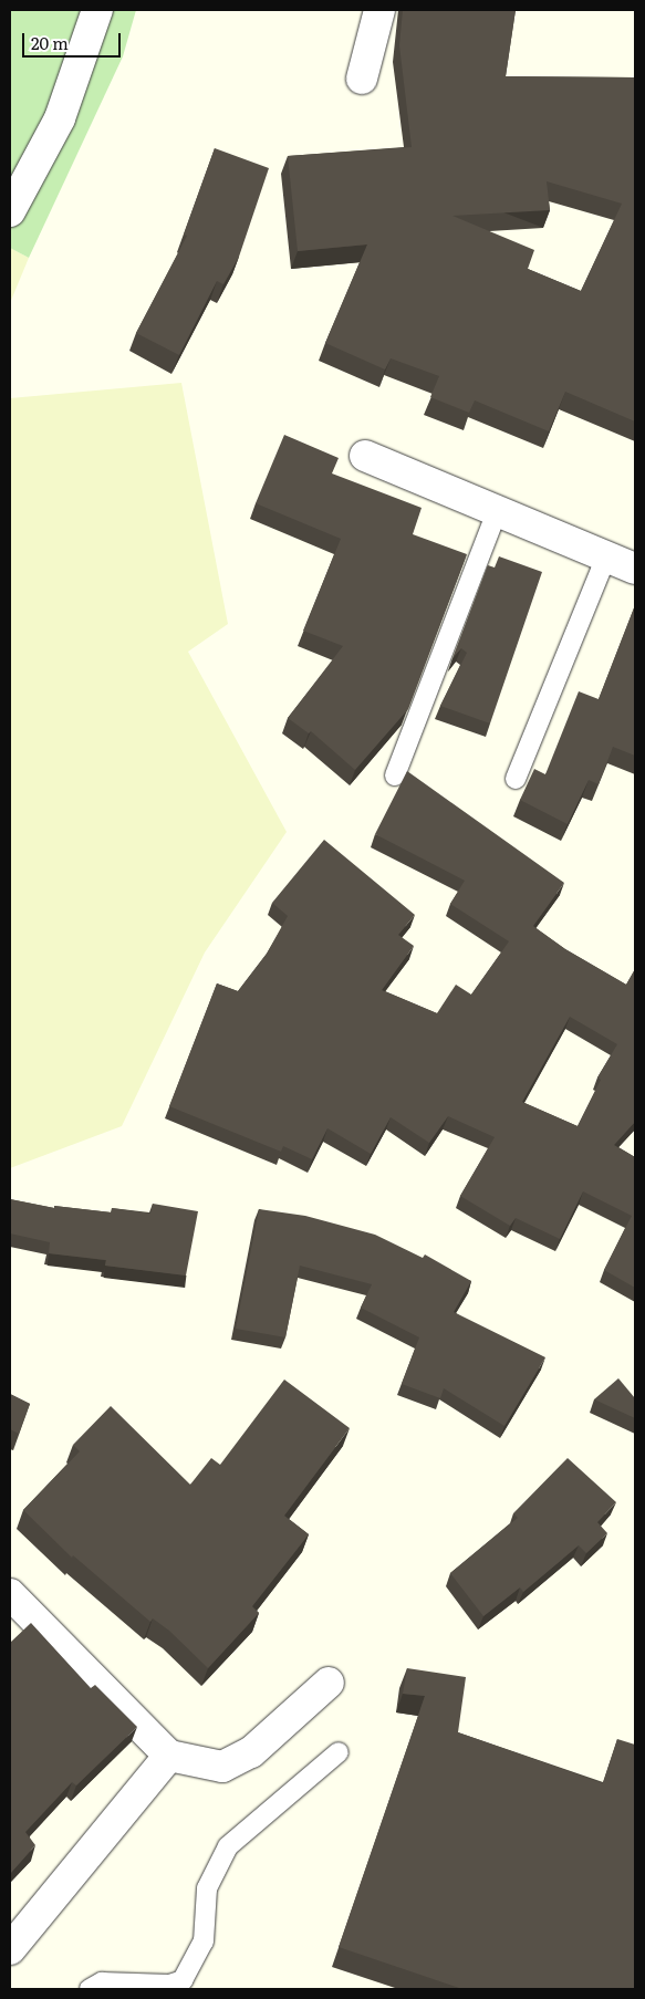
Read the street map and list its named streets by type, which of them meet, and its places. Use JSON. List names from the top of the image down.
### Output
{
  "scale_bar": "20 m"
}
